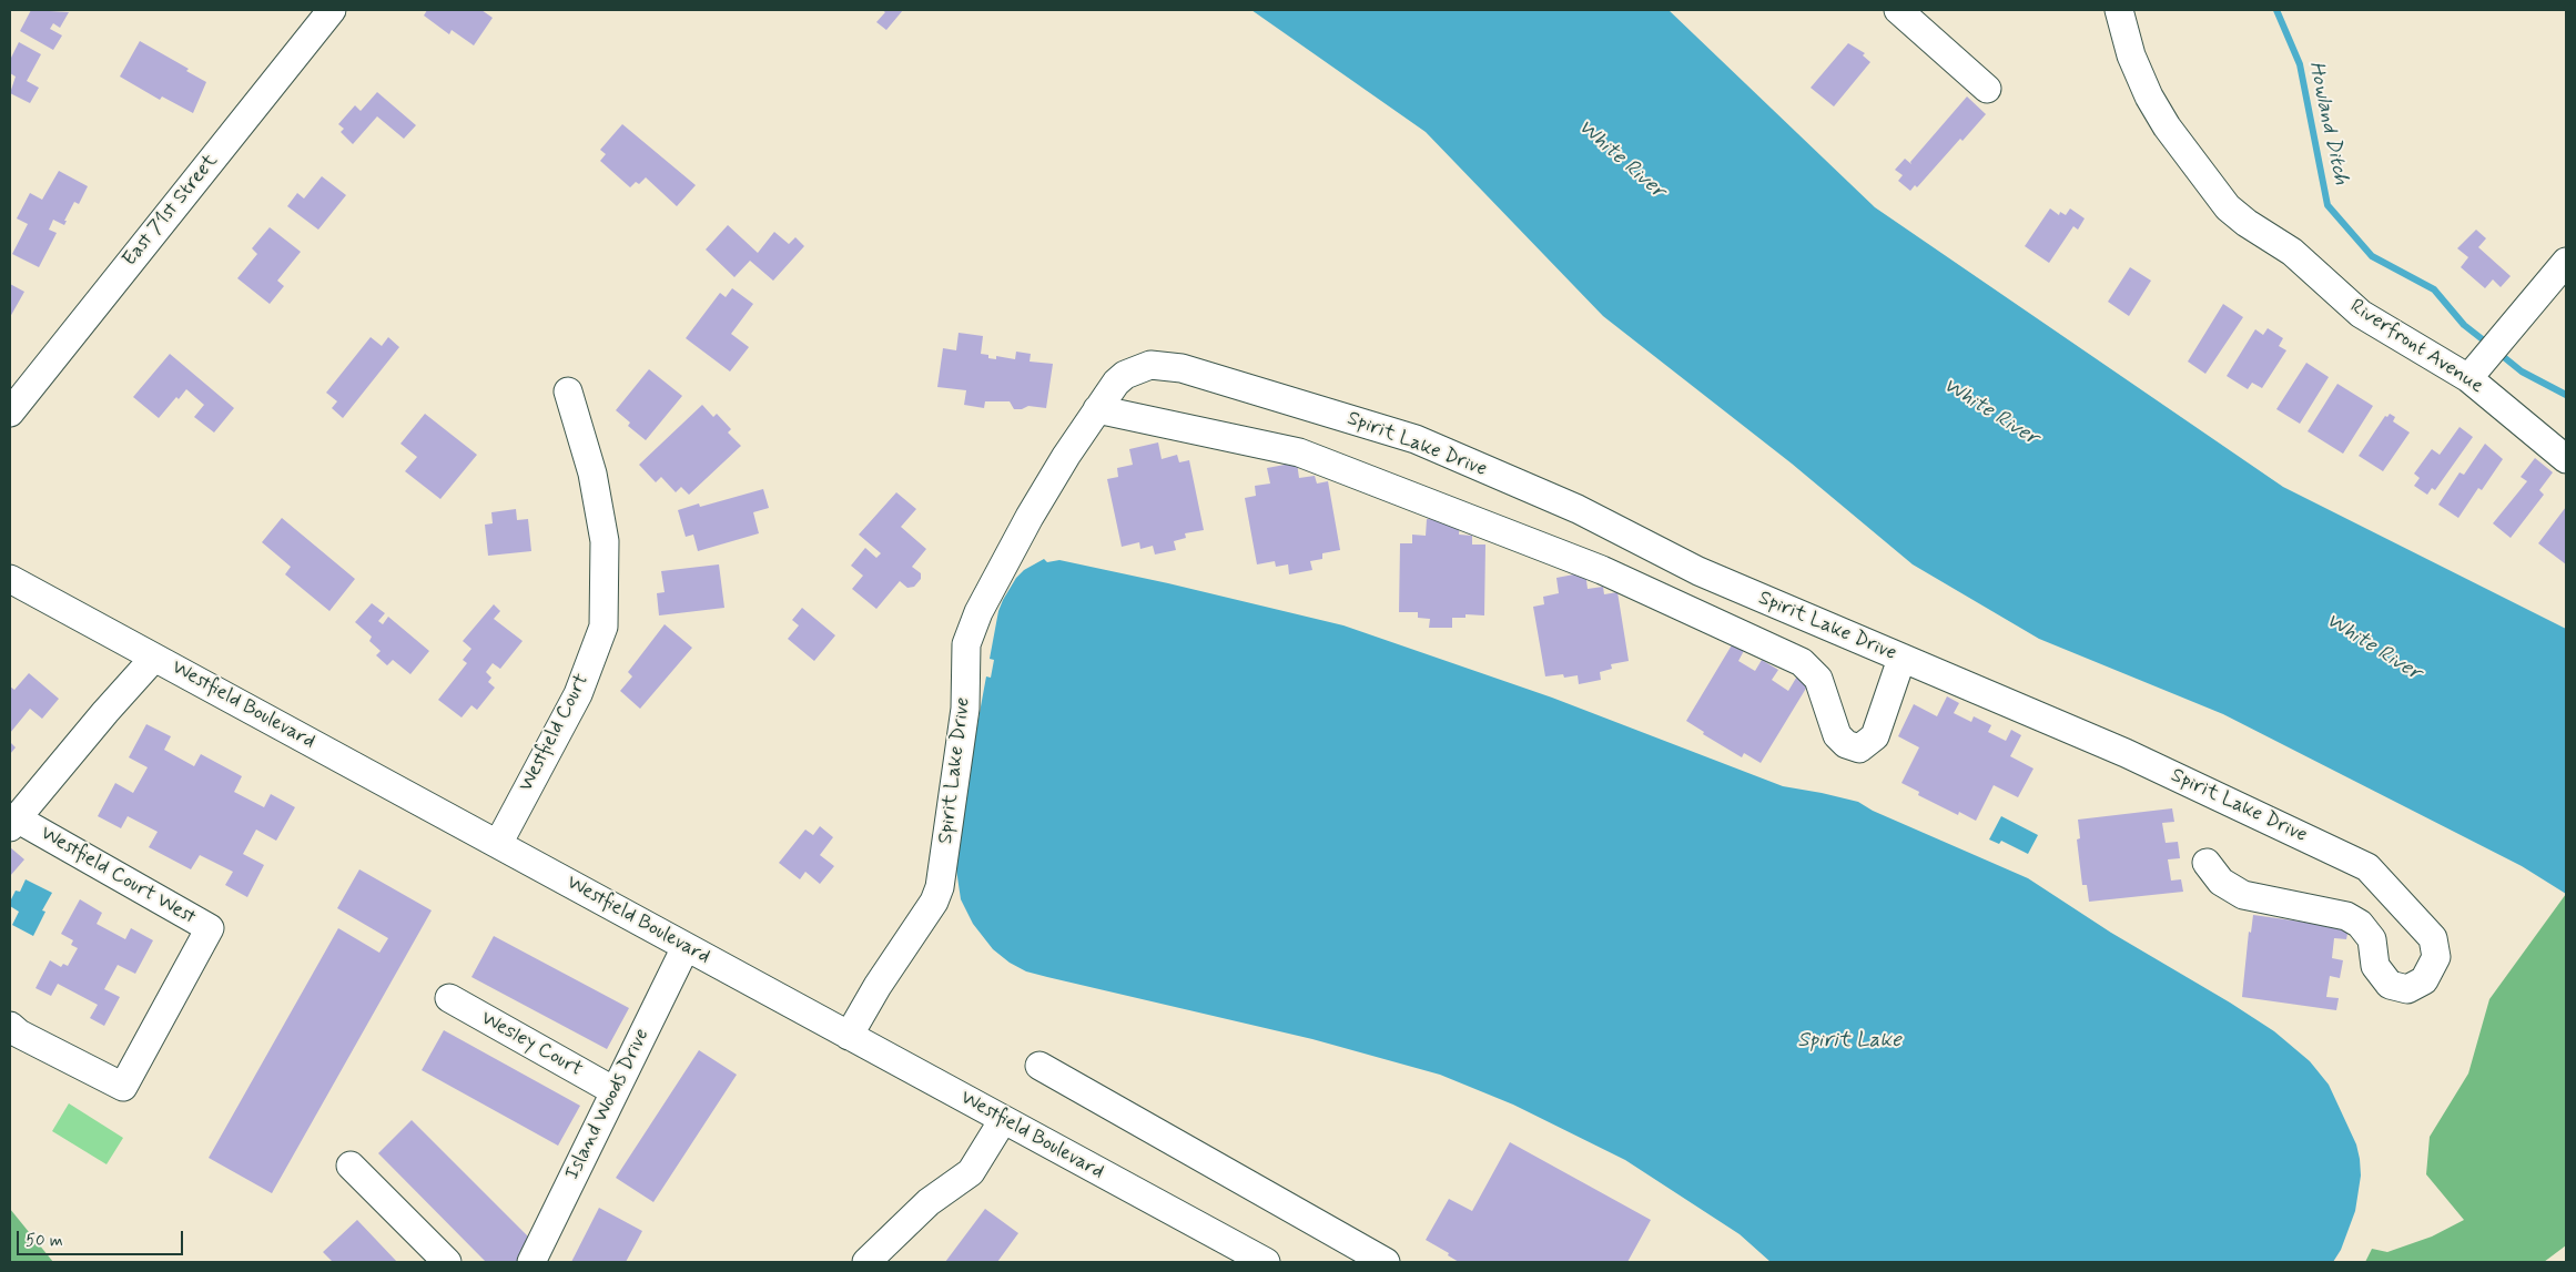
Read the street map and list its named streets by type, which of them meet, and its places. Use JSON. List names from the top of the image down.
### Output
{
  "streets": {
    "street": [
      "East 71st Street",
      "Riverfront Avenue",
      "Spirit Lake Drive",
      "Westfield Boulevard",
      "Westfield Court",
      "Westfield Court West",
      "Wesley Court",
      "Island Woods Drive"
    ]
  },
  "crossings": [
    ["Spirit Lake Drive", "Westfield Boulevard"],
    ["Westfield Boulevard", "Westfield Court"],
    ["Westfield Boulevard", "Westfield Court West"],
    ["Westfield Boulevard", "Island Woods Drive"],
    ["Wesley Court", "Island Woods Drive"]
  ],
  "water": ["Howland Ditch", "White River", "Spirit Lake"],
  "scale_bar": "50 m"
}
